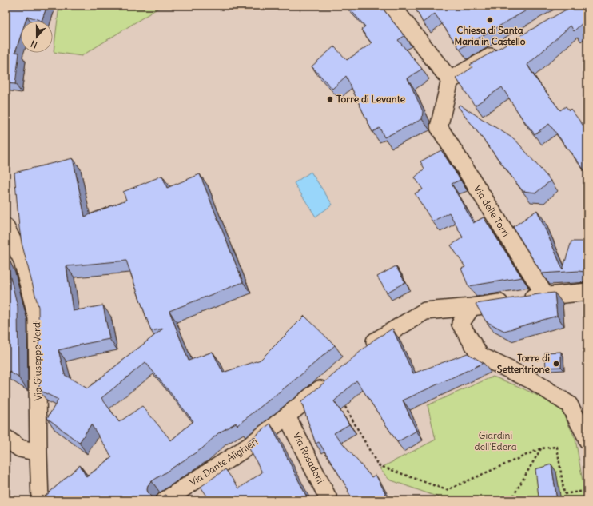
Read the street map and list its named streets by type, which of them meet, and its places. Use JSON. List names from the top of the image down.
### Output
{
  "streets": {
    "street": [
      "Via delle Torri",
      "Via Giuseppe Verdi",
      "Via Rosadoni",
      "Via Dante Alighieri"
    ]
  },
  "crossings": [
    ["Via Rosadoni", "Via Dante Alighieri"]
  ],
  "parks": ["Giardini dell'Edera"],
  "places": ["Chiesa di Santa Maria in Castello", "Torre di Levante", "Torre di Settentrione"],
  "north": "bottom"
}
